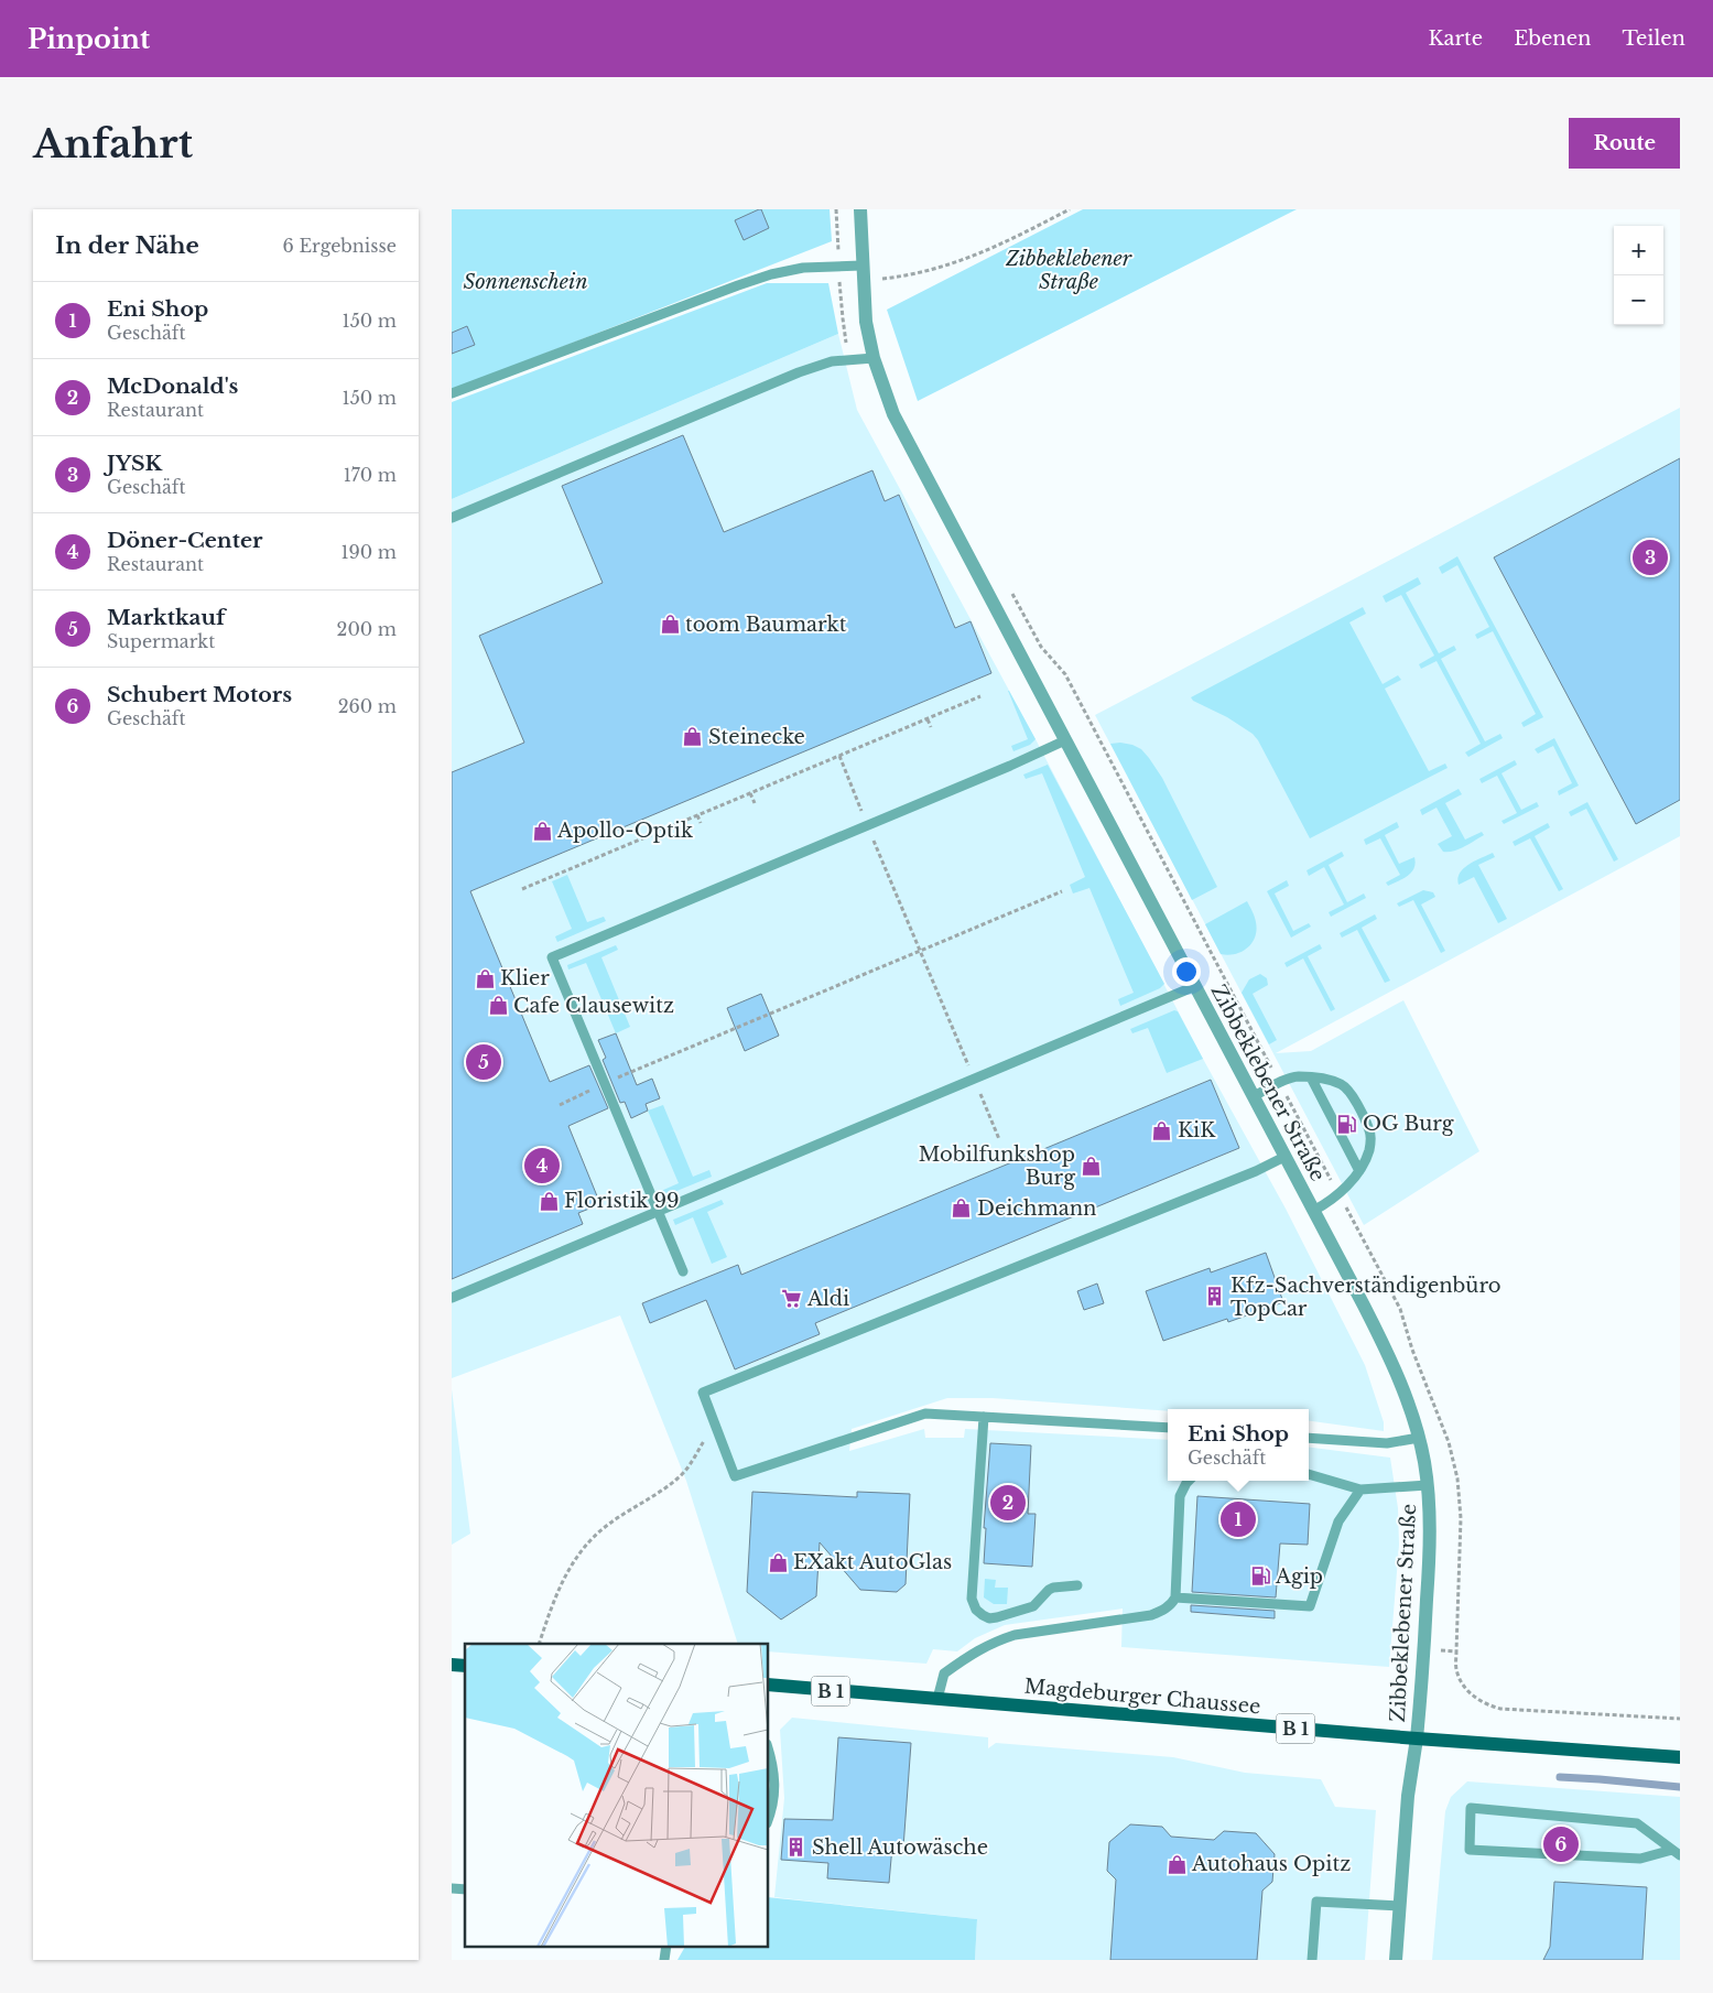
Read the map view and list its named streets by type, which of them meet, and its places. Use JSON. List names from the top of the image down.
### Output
{
  "streets": {
    "main road": ["B 1", "Magdeburger Chaussee"],
    "street": ["Zibbeklebener Straße"]
  },
  "crossings": [
    ["Zibbeklebener Straße", "Magdeburger Chaussee"]
  ],
  "parks": ["Zibbeklebener Straße", "Sonnenschein"],
  "places": {
    "shop": [
      "toom Baumarkt",
      "Steinecke",
      "Apollo-Optik",
      "Klier",
      "Cafe Clausewitz",
      "KiK",
      "Mobilfunkshop Burg",
      "Floristik 99",
      "Deichmann",
      "EXakt AutoGlas",
      "Autohaus Opitz"
    ],
    "fuel station": ["OG Burg", "Agip"],
    "building": ["Kfz-Sachverständigenbüro TopCar", "Shell Autowäsche"],
    "supermarket": ["Aldi"]
  },
  "page": {
    "header": "Pinpoint",
    "nav": ["Karte", "Ebenen", "Teilen"],
    "buttons": "Route",
    "title": "Anfahrt",
    "heading": ["In der Nähe", "6 Ergebnisse"],
    "map_buttons": ["+", "−"],
    "list": [
      {
        "mark": "1",
        "name": "Eni Shop",
        "note": "Geschäft",
        "value": "150 m"
      },
      {
        "mark": "2",
        "name": "McDonald's",
        "note": "Restaurant",
        "value": "150 m"
      },
      {
        "mark": "3",
        "name": "JYSK",
        "note": "Geschäft",
        "value": "170 m"
      },
      {
        "mark": "4",
        "name": "Döner-Center",
        "note": "Restaurant",
        "value": "190 m"
      },
      {
        "mark": "5",
        "name": "Marktkauf",
        "note": "Supermarkt",
        "value": "200 m"
      },
      {
        "mark": "6",
        "name": "Schubert Motors",
        "note": "Geschäft",
        "value": "260 m"
      }
    ],
    "pins": [
      "3",
      "5",
      "4",
      "2",
      "1",
      "6"
    ],
    "popup": ["Eni Shop", "Geschäft"]
  }
}
